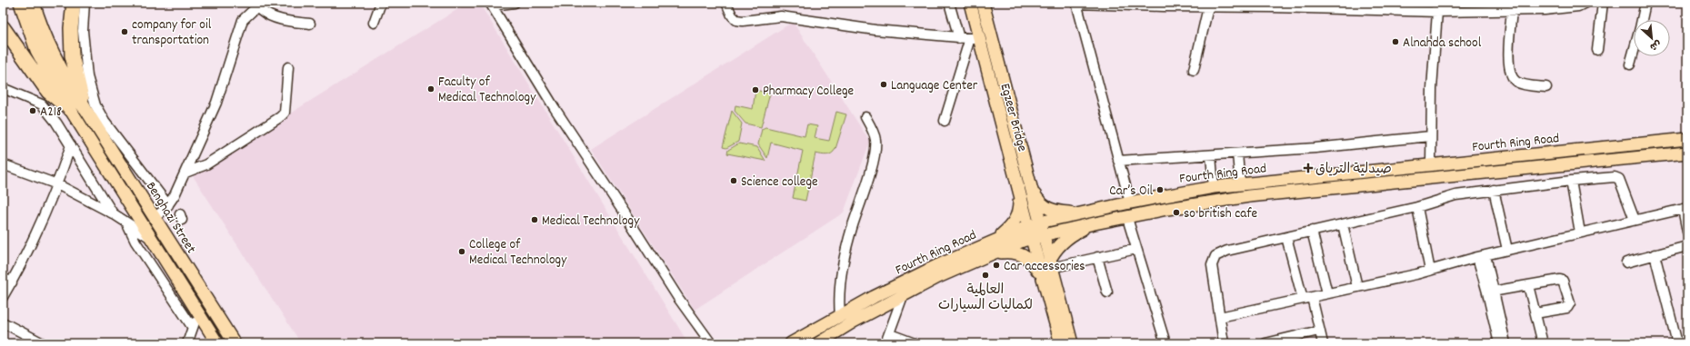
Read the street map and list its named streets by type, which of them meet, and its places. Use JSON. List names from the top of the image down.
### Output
{
  "streets": {
    "main road": ["Egzeer Bridge", "Fourth Ring Road", "Benghazi Street"]
  },
  "crossings": [
    ["Egzeer Bridge", "Fourth Ring Road"]
  ],
  "places": {
    "other": [
      "company for oil transportation",
      "Alnahda school",
      "Language Center",
      "Faculty of Medical Technology",
      "Pharmacy College",
      "A218",
      "Science college",
      "Car’s Oil",
      "so british cafe",
      "Medical Technology",
      "College of Medical Technology",
      "Car accessories",
      "العالمية لكماليات السيارات"
    ],
    "health": ["صيدلية الترياق"]
  },
  "north": "bottom right"
}
